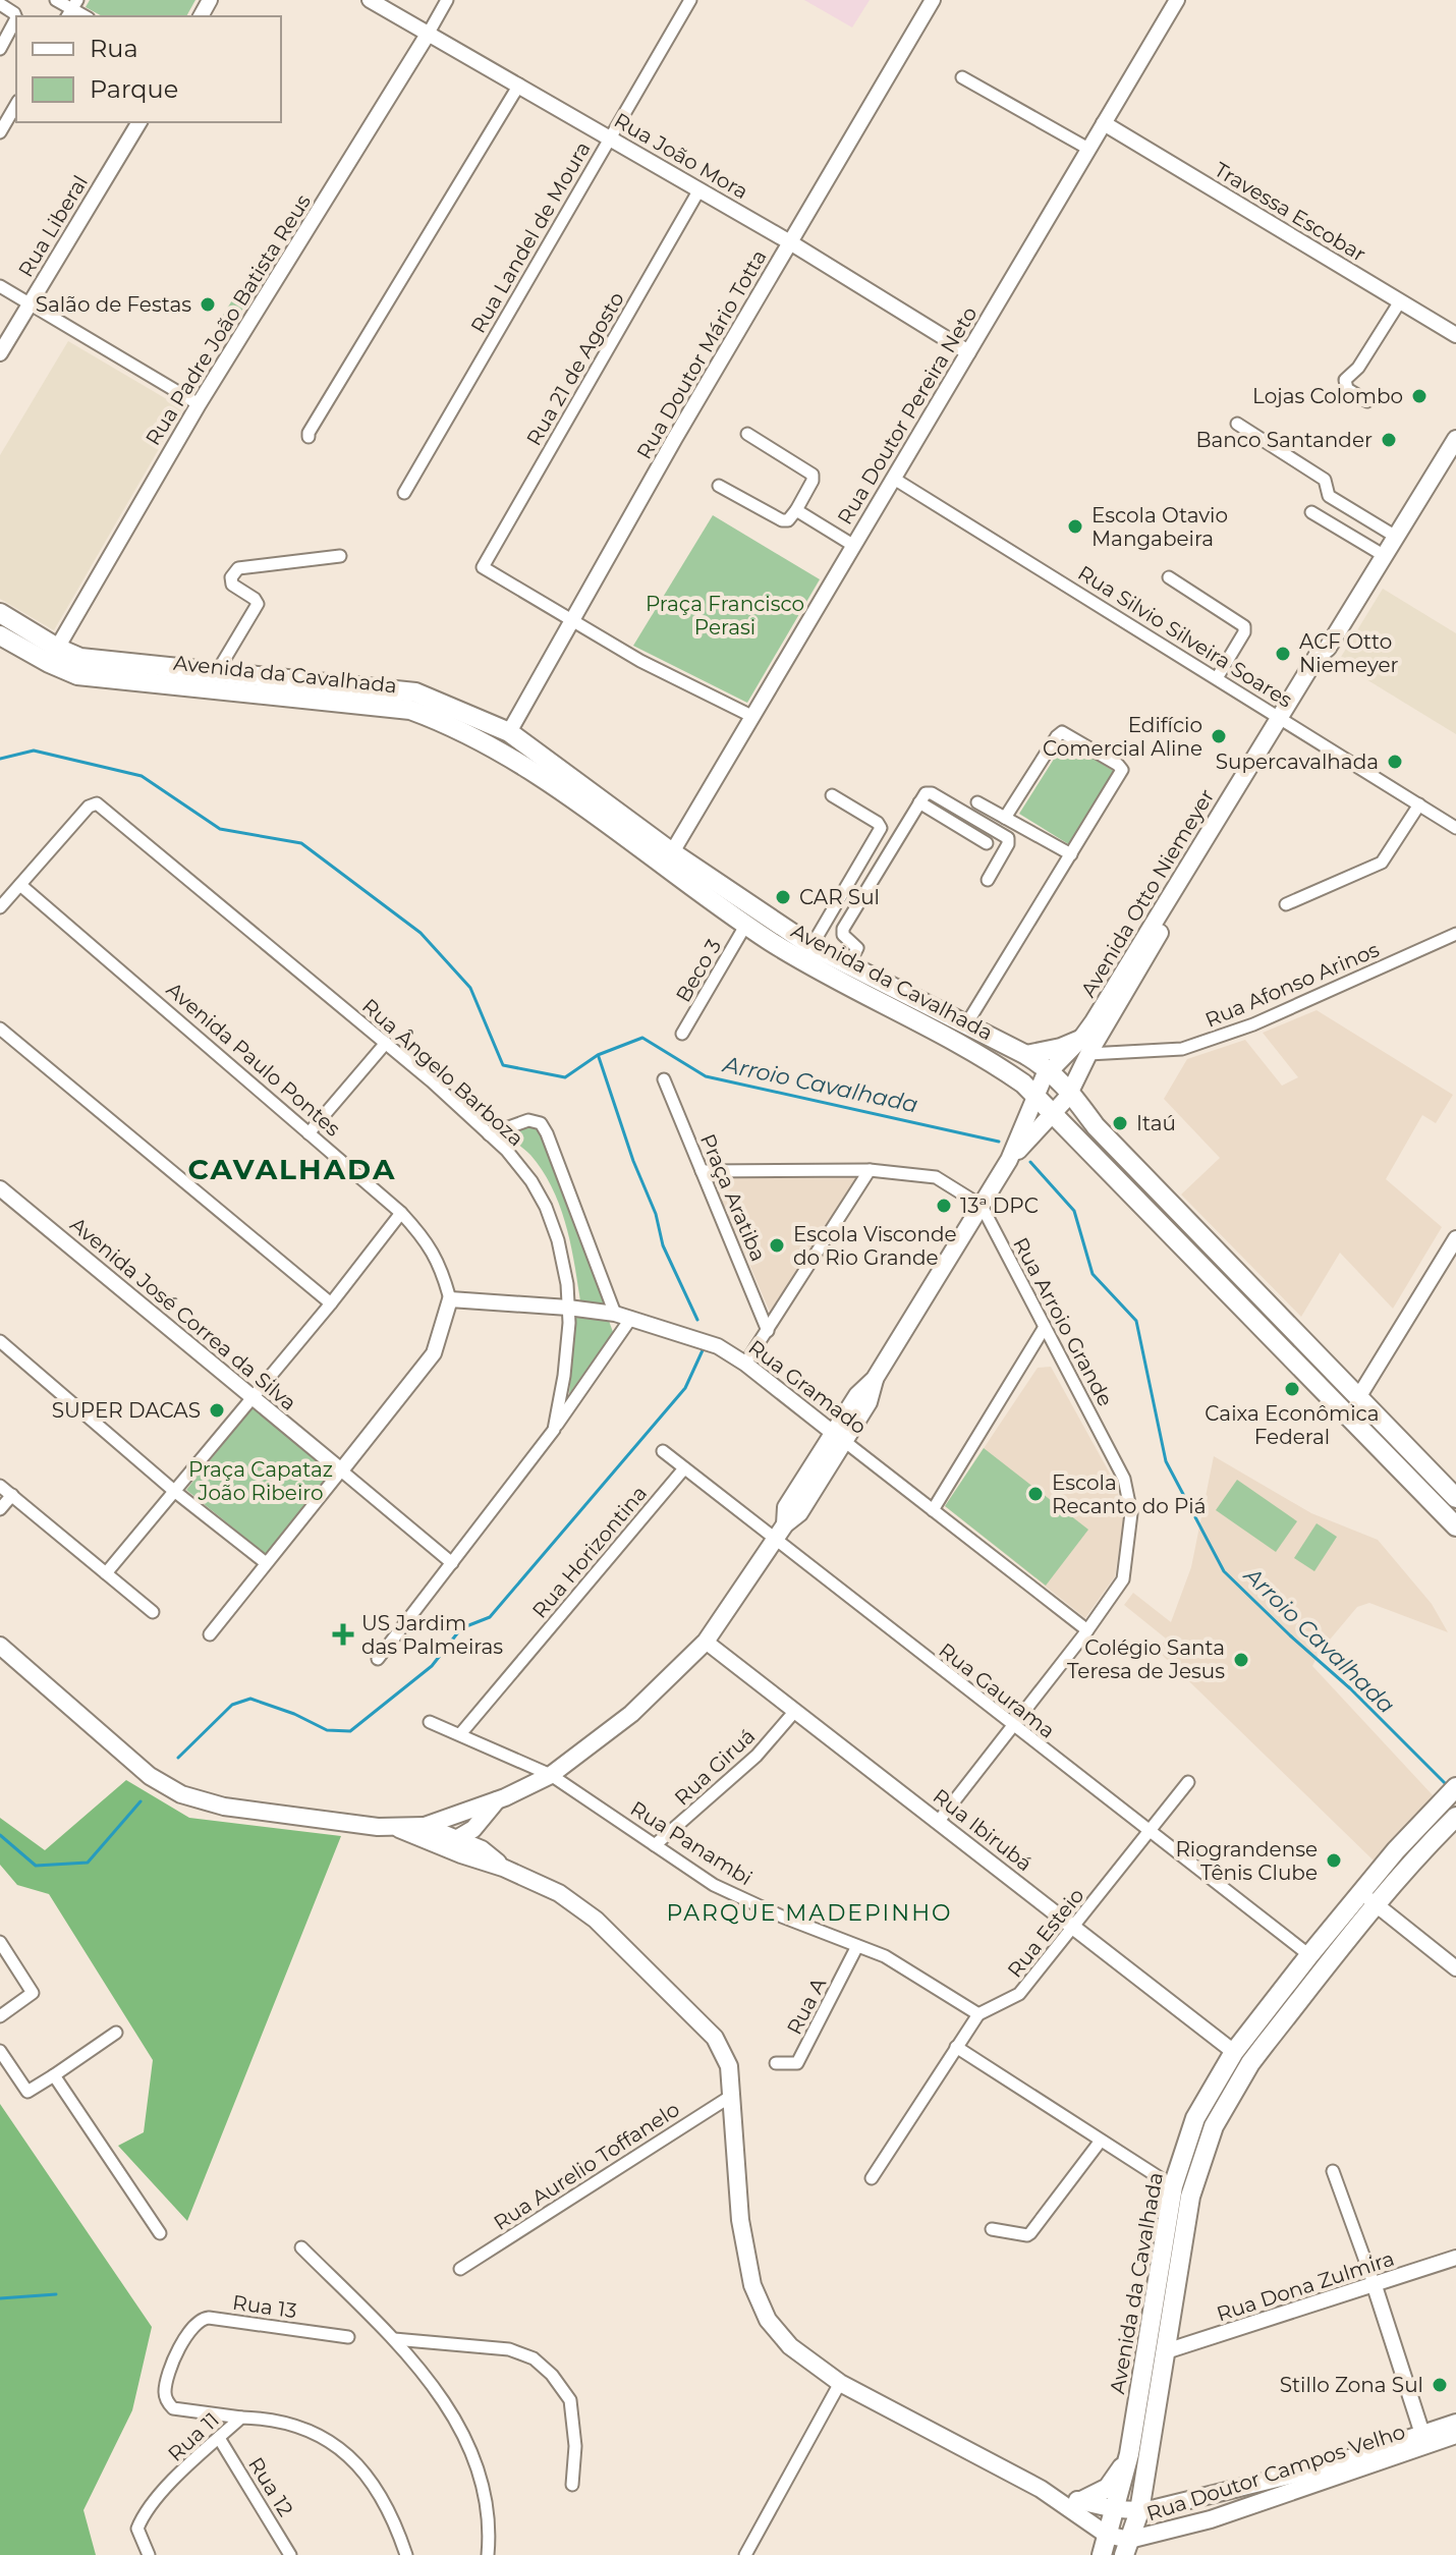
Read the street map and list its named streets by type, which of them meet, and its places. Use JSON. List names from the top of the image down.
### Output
{
  "streets": {
    "main road": ["Avenida da Cavalhada", "Avenida Otto Niemeyer", "Rua Doutor Campos Velho"],
    "street": [
      "Rua João Mora",
      "Travessa Escobar",
      "Rua Liberal",
      "Rua Landel de Moura",
      "Rua Padre João Batista Reus",
      "Rua Doutor Mário Totta",
      "Rua 21 de Agosto",
      "Rua Doutor Pereira Neto",
      "Rua Silvio Silveira Soares",
      "Beco 3",
      "Rua Afonso Arinos",
      "Avenida Paulo Pontes",
      "Rua Ângelo Barboza",
      "Praça Aratiba",
      "Avenida José Correa da Silva",
      "Rua Arroio Grande",
      "Rua Gramado",
      "Rua Horizontina",
      "Rua Gaurama",
      "Rua Giruá",
      "Rua Ibirubá",
      "Rua Panambi",
      "Rua Esteio",
      "Rua A",
      "Rua Aurelio Toffanelo",
      "Rua Dona Zulmira",
      "Rua 13",
      "Rua 11",
      "Rua 12"
    ]
  },
  "crossings": [
    ["Rua João Mora", "Rua Landel de Moura"],
    ["Rua João Mora", "Rua Padre João Batista Reus"],
    ["Rua João Mora", "Rua Doutor Mário Totta"],
    ["Rua João Mora", "Rua 21 de Agosto"],
    ["Rua João Mora", "Rua Doutor Pereira Neto"],
    ["Travessa Escobar", "Rua Doutor Pereira Neto"],
    ["Rua Padre João Batista Reus", "Avenida da Cavalhada"],
    ["Rua Doutor Mário Totta", "Rua 21 de Agosto"],
    ["Rua Doutor Mário Totta", "Avenida da Cavalhada"],
    ["Rua Doutor Pereira Neto", "Rua Silvio Silveira Soares"],
    ["Rua Doutor Pereira Neto", "Avenida da Cavalhada"],
    ["Rua Silvio Silveira Soares", "Avenida Otto Niemeyer"],
    ["Avenida da Cavalhada", "Avenida Otto Niemeyer"],
    ["Avenida da Cavalhada", "Beco 3"],
    ["Avenida da Cavalhada", "Rua Gaurama"],
    ["Avenida da Cavalhada", "Rua Ibirubá"],
    ["Avenida da Cavalhada", "Rua Dona Zulmira"],
    ["Avenida da Cavalhada", "Rua Doutor Campos Velho"],
    ["Avenida Otto Niemeyer", "Rua Afonso Arinos"],
    ["Avenida Otto Niemeyer", "Rua Arroio Grande"],
    ["Avenida Otto Niemeyer", "Rua Gramado"],
    ["Avenida Otto Niemeyer", "Rua Gaurama"],
    ["Avenida Otto Niemeyer", "Rua Ibirubá"],
    ["Avenida Otto Niemeyer", "Rua Panambi"],
    ["Avenida Paulo Pontes", "Rua Ângelo Barboza"],
    ["Avenida Paulo Pontes", "Rua Gramado"],
    ["Rua Ângelo Barboza", "Rua Gramado"],
    ["Rua Arroio Grande", "Rua Gramado"],
    ["Rua Arroio Grande", "Rua Gaurama"],
    ["Rua Arroio Grande", "Rua Ibirubá"],
    ["Rua Horizontina", "Rua Gaurama"],
    ["Rua Horizontina", "Rua Panambi"],
    ["Rua Gaurama", "Rua Esteio"],
    ["Rua Giruá", "Rua Ibirubá"],
    ["Rua Giruá", "Rua Panambi"],
    ["Rua Ibirubá", "Rua Esteio"],
    ["Rua Panambi", "Rua Esteio"],
    ["Rua Panambi", "Rua A"],
    ["Rua 13", "Rua 11"],
    ["Rua 11", "Rua 12"]
  ],
  "districts": ["CAVALHADA", "PARQUE MADEPINHO"],
  "water": ["Arroio Cavalhada"],
  "parks": ["Praça Francisco Perasi", "Praça Capataz João Ribeiro"],
  "places": {
    "other": [
      "Salão de Festas",
      "Lojas Colombo",
      "Banco Santander",
      "Escola Otavio Mangabeira",
      "ACF Otto Niemeyer",
      "Edifício Comercial Aline",
      "Supercavalhada",
      "CAR Sul",
      "Itaú",
      "13ª DPC",
      "Escola Visconde do Rio Grande",
      "Caixa Econômica Federal",
      "SUPER DACAS",
      "Escola Recanto do Piá",
      "Colégio Santa Teresa de Jesus",
      "Riograndense Tênis Clube",
      "Stillo Zona Sul"
    ],
    "health": ["US Jardim das Palmeiras"]
  },
  "legend": ["Rua", "Parque"]
}
